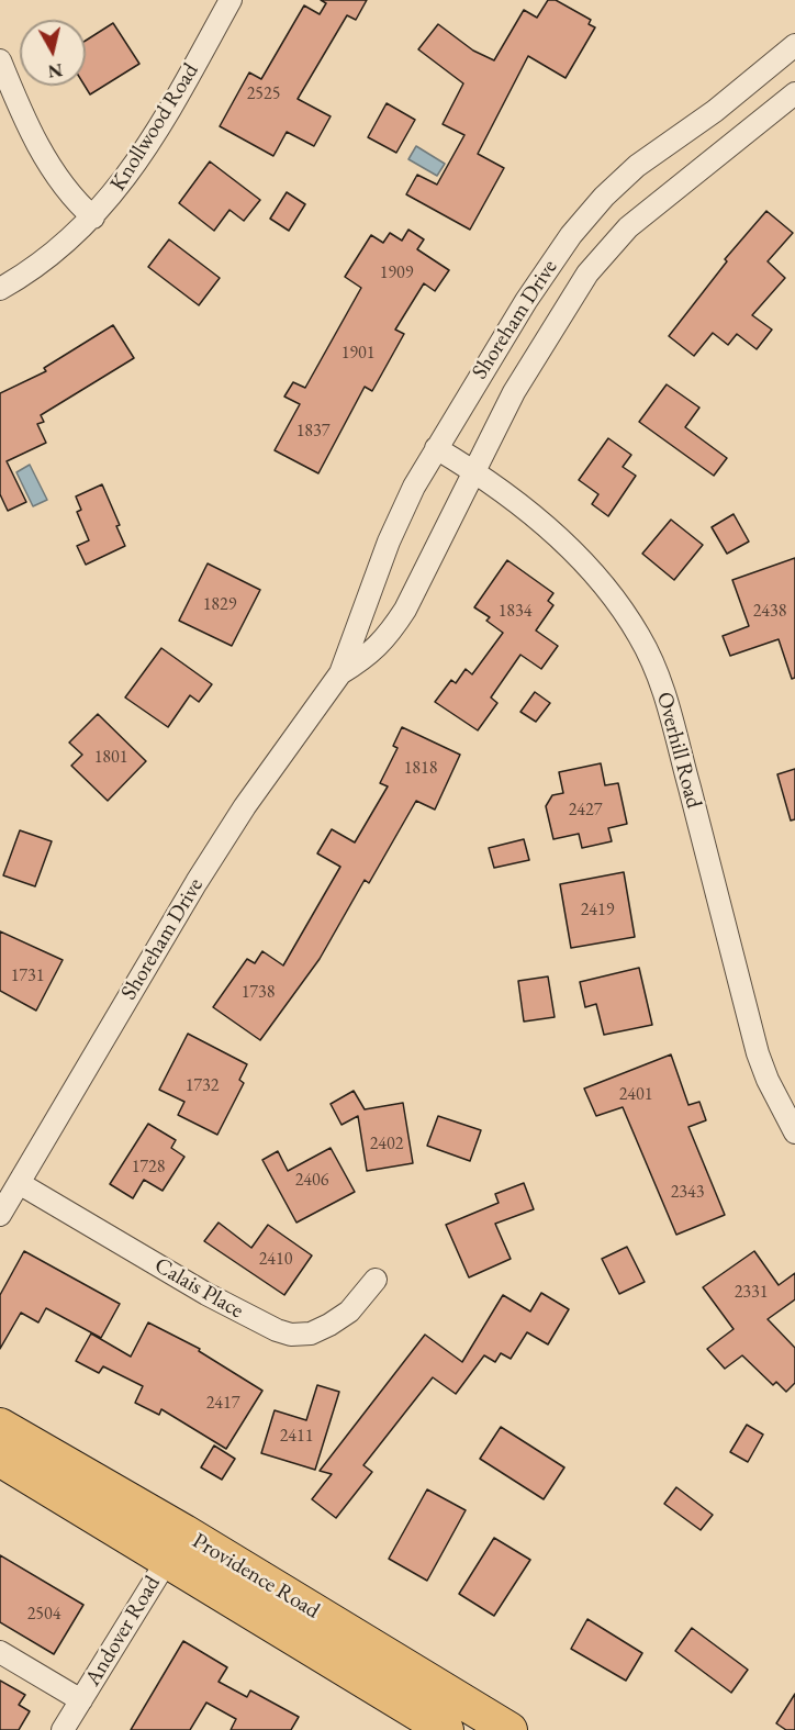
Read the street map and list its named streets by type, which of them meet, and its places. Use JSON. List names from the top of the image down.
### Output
{
  "streets": {
    "main road": ["Providence Road"],
    "street": [
      "Knollwood Road",
      "Shoreham Drive",
      "Overhill Road",
      "Calais Place",
      "Andover Road"
    ]
  },
  "crossings": [
    ["Shoreham Drive", "Overhill Road"],
    ["Shoreham Drive", "Calais Place"],
    ["Providence Road", "Andover Road"]
  ],
  "house_numbers": [
    "2525",
    "1909",
    "1901",
    "1837",
    "1829",
    "1834",
    "2438",
    "1801",
    "1818",
    "2427",
    "2419",
    "1731",
    "1738",
    "1732",
    "2401",
    "2402",
    "1728",
    "2406",
    "2343",
    "2410",
    "2331",
    "2417",
    "2411",
    "2504"
  ],
  "north": "bottom"
}
